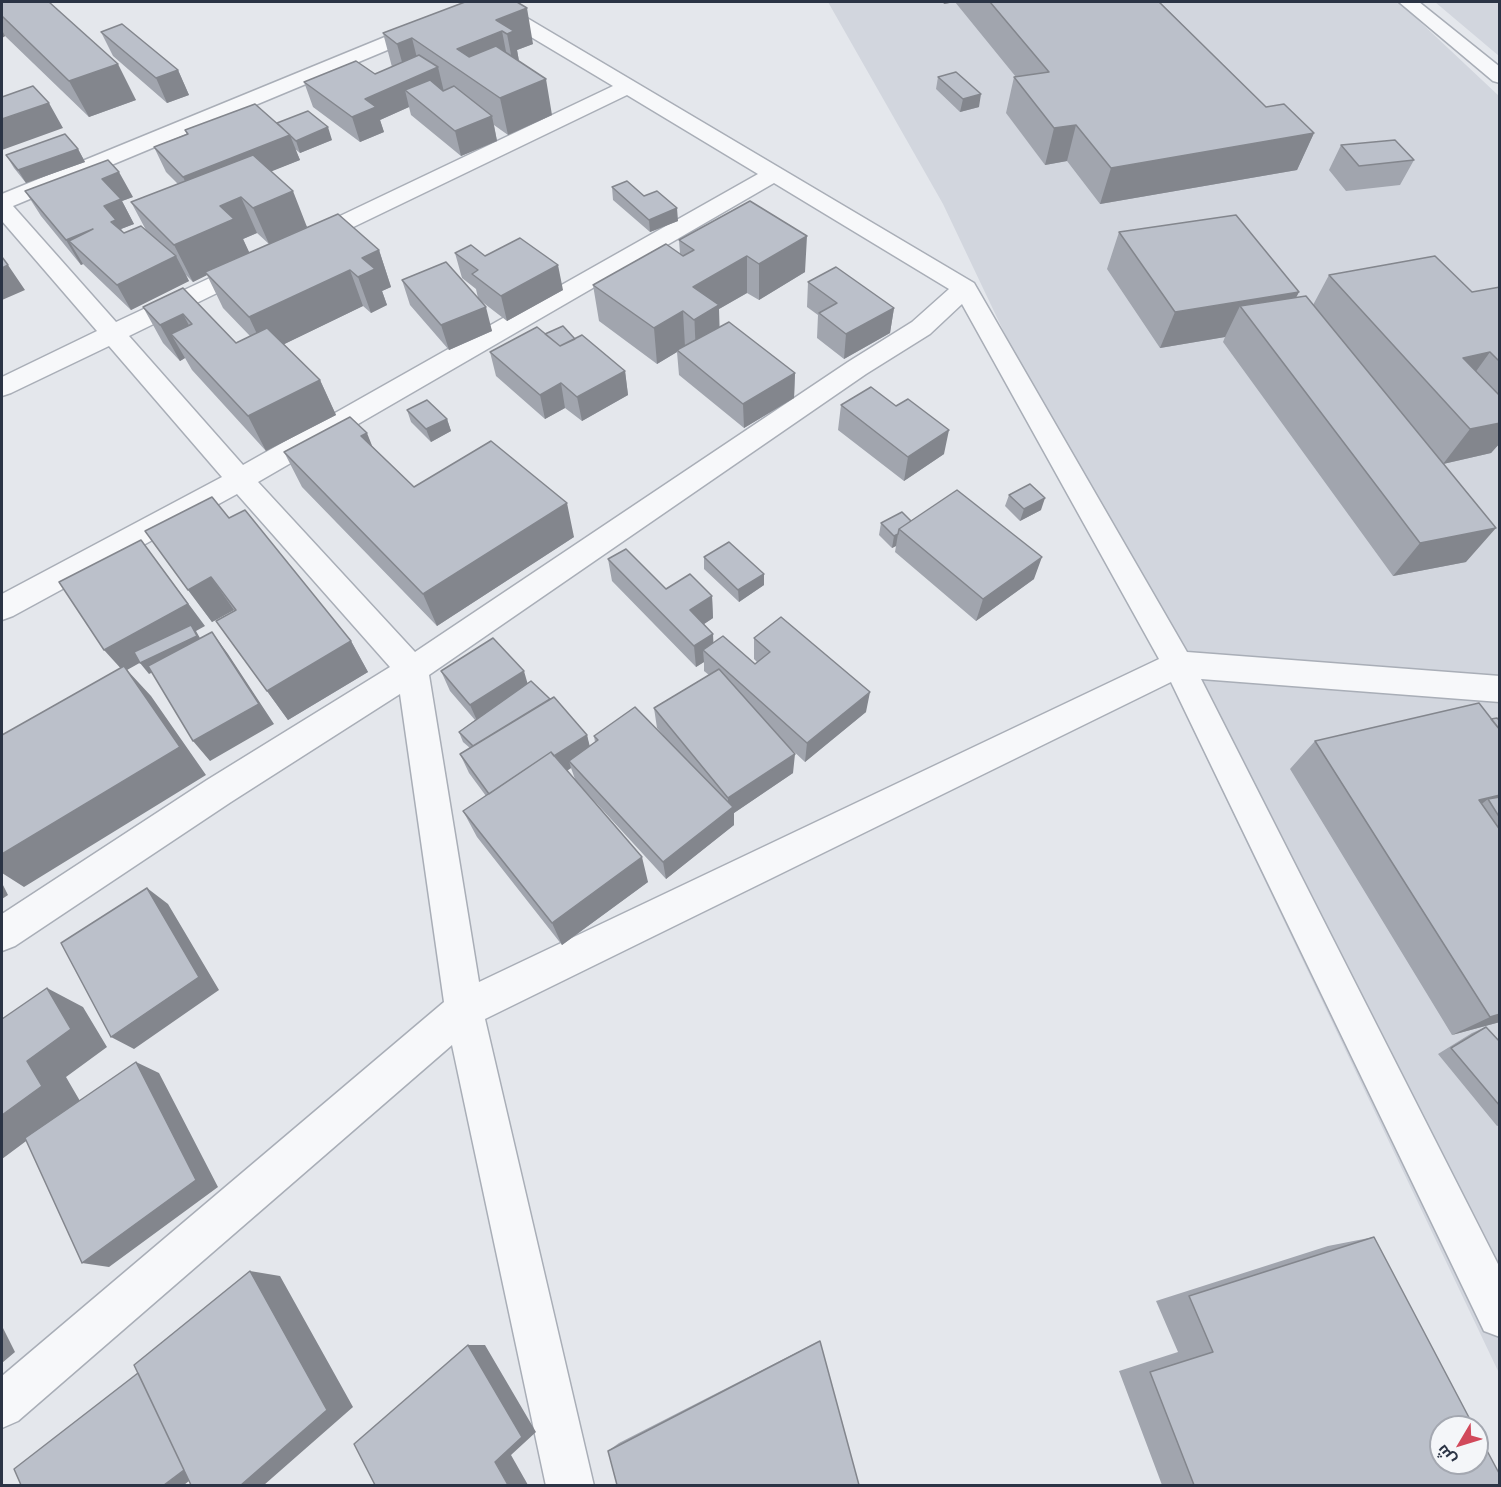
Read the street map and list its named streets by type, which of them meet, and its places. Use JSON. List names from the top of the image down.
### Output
{
  "north": "bottom left"
}
